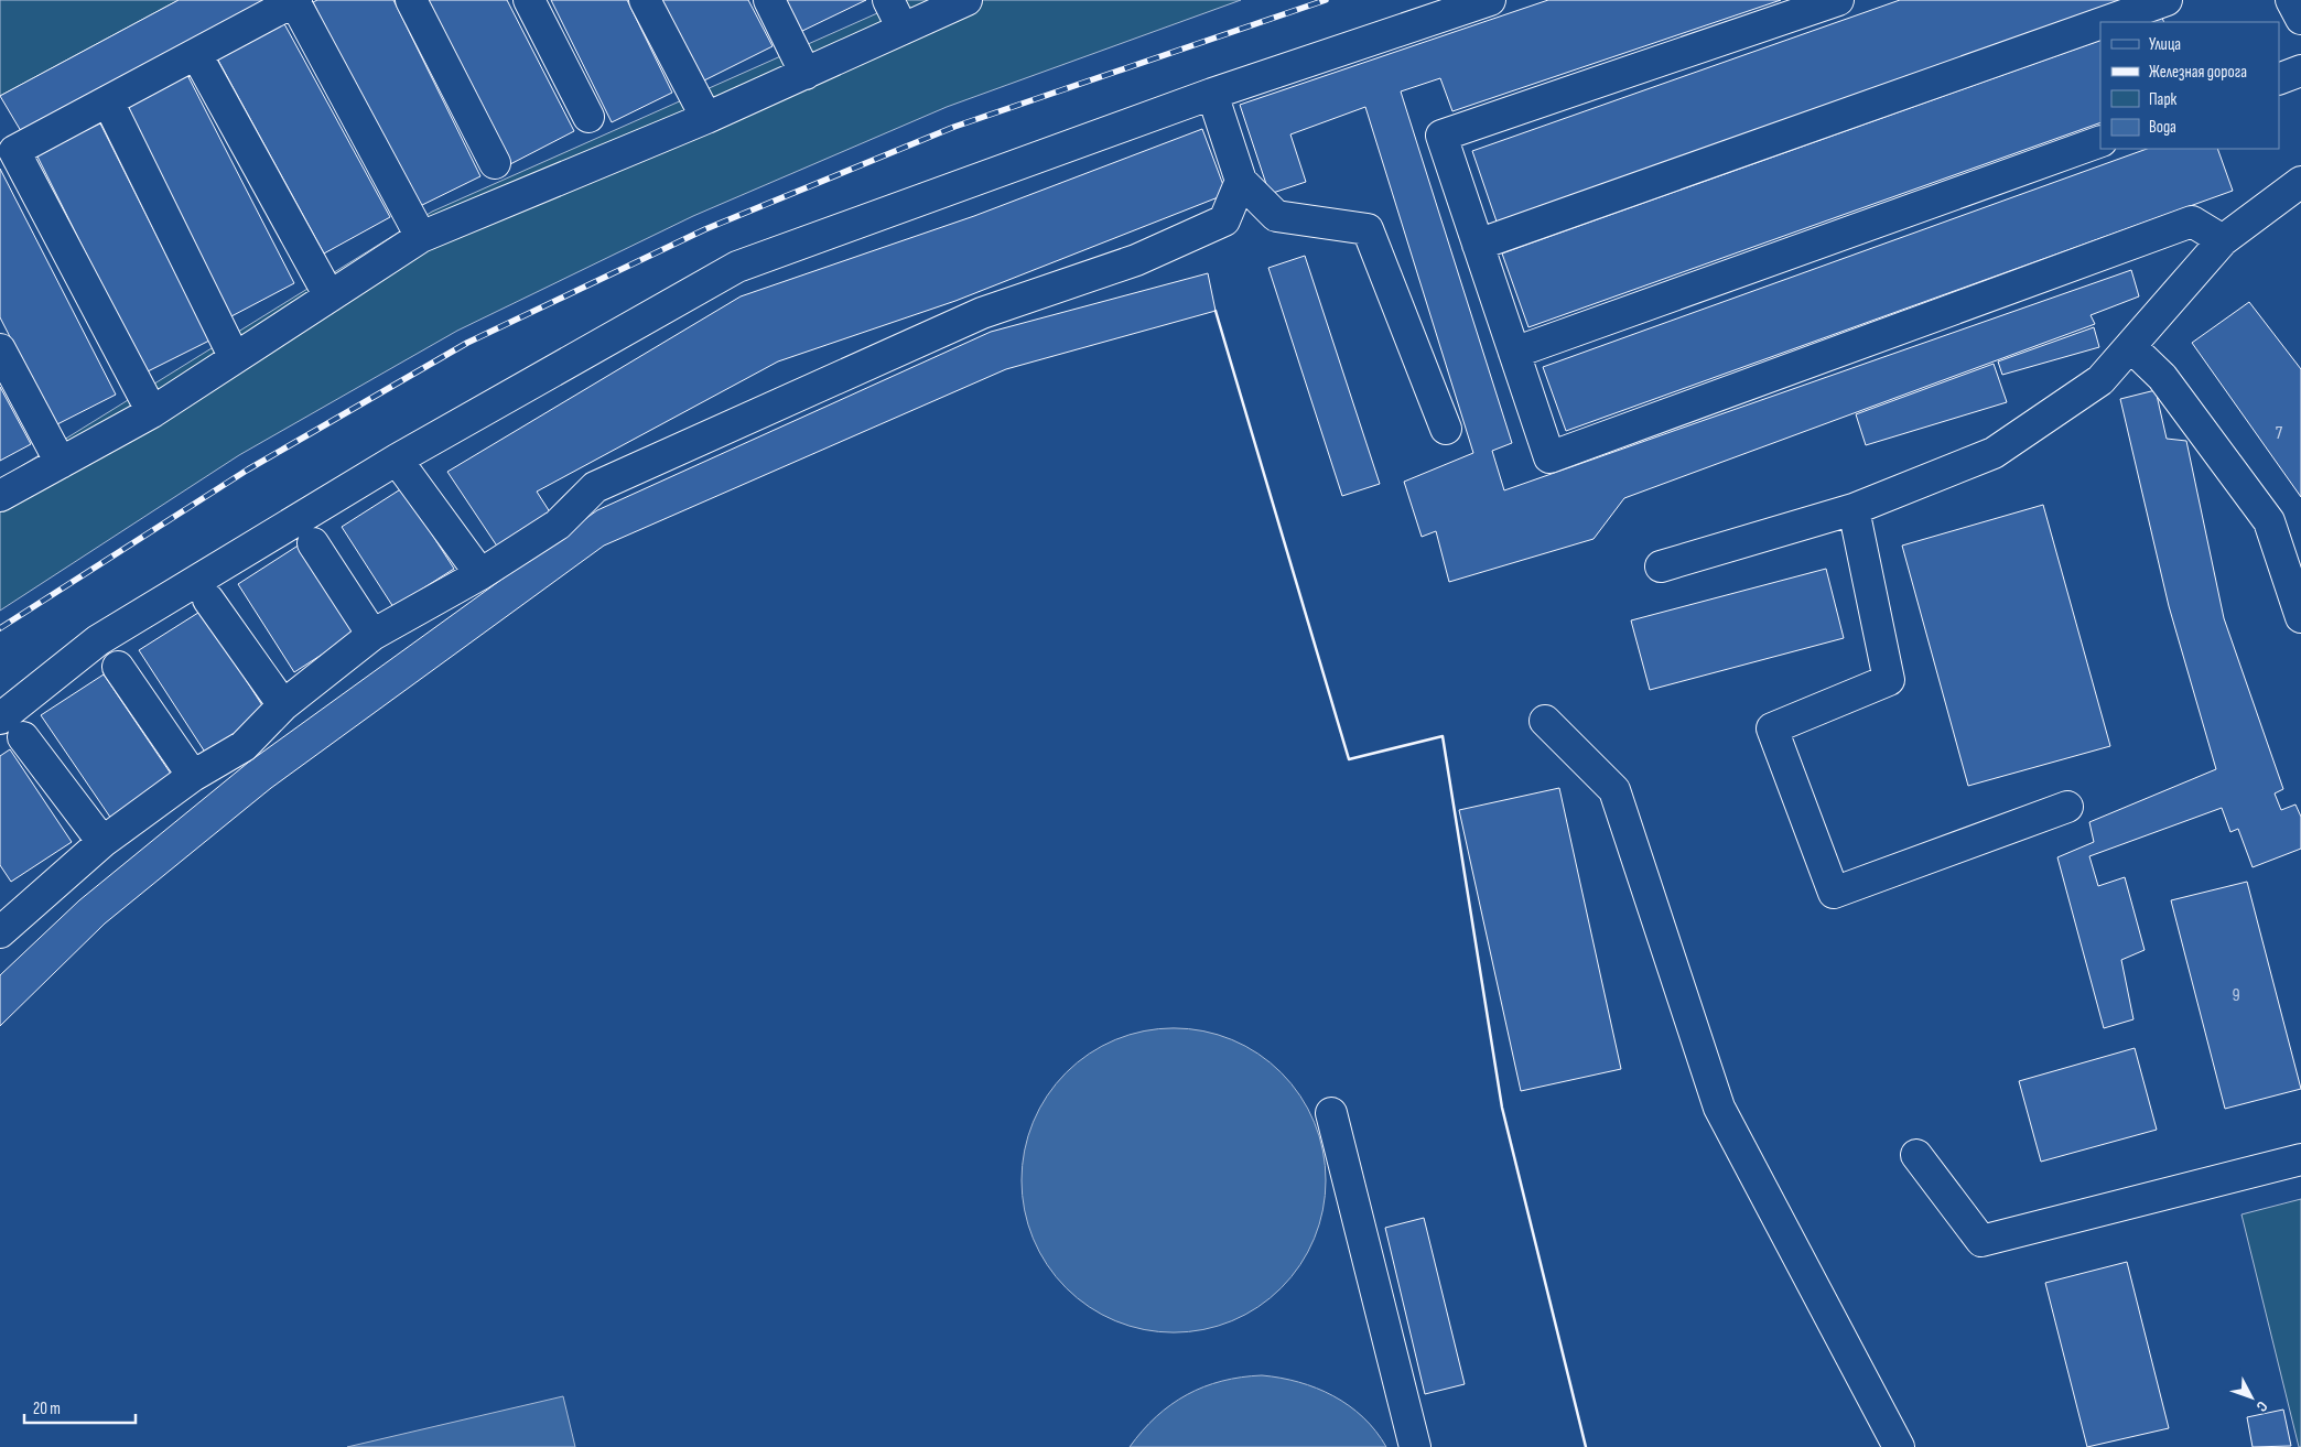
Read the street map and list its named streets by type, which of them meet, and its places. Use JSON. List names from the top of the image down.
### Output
{
  "house_numbers": ["7", "9"],
  "legend": [
    "Улица",
    "Железная дорога",
    "Парк",
    "Вода"
  ],
  "scale_bar": "20 m",
  "north": "bottom right"
}
